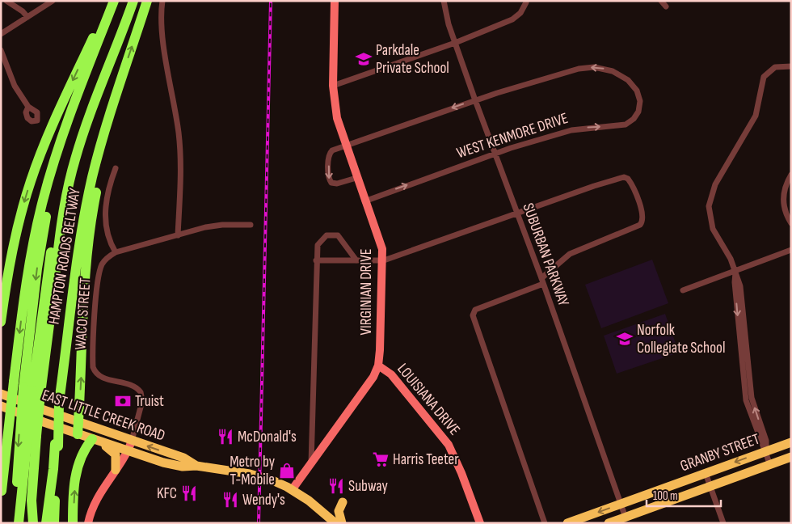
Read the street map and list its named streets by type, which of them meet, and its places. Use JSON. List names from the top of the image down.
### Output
{
  "streets": {
    "highway": ["HAMPTON ROADS BELTWAY"],
    "main road": ["EAST LITTLE CREEK ROAD", "GRANBY STREET"],
    "street": [
      "WEST KENMORE DRIVE",
      "SUBURBAN PARKWAY",
      "VIRGINIAN DRIVE",
      "WACO STREET",
      "LOUISIANA DRIVE"
    ]
  },
  "crossings": [
    ["WEST KENMORE DRIVE", "SUBURBAN PARKWAY"],
    ["WEST KENMORE DRIVE", "VIRGINIAN DRIVE"],
    ["SUBURBAN PARKWAY", "GRANBY STREET"],
    ["VIRGINIAN DRIVE", "LOUISIANA DRIVE"],
    ["VIRGINIAN DRIVE", "EAST LITTLE CREEK ROAD"],
    ["WACO STREET", "EAST LITTLE CREEK ROAD"]
  ],
  "places": {
    "school or university": ["Parkdale Private School", "Norfolk Collegiate School"],
    "bank": ["Truist"],
    "restaurant": [
      "McDonald's",
      "Subway",
      "KFC",
      "Wendy's"
    ],
    "supermarket": ["Harris Teeter"],
    "shop": ["Metro by T-Mobile"]
  },
  "scale_bar": "100 m"
}
